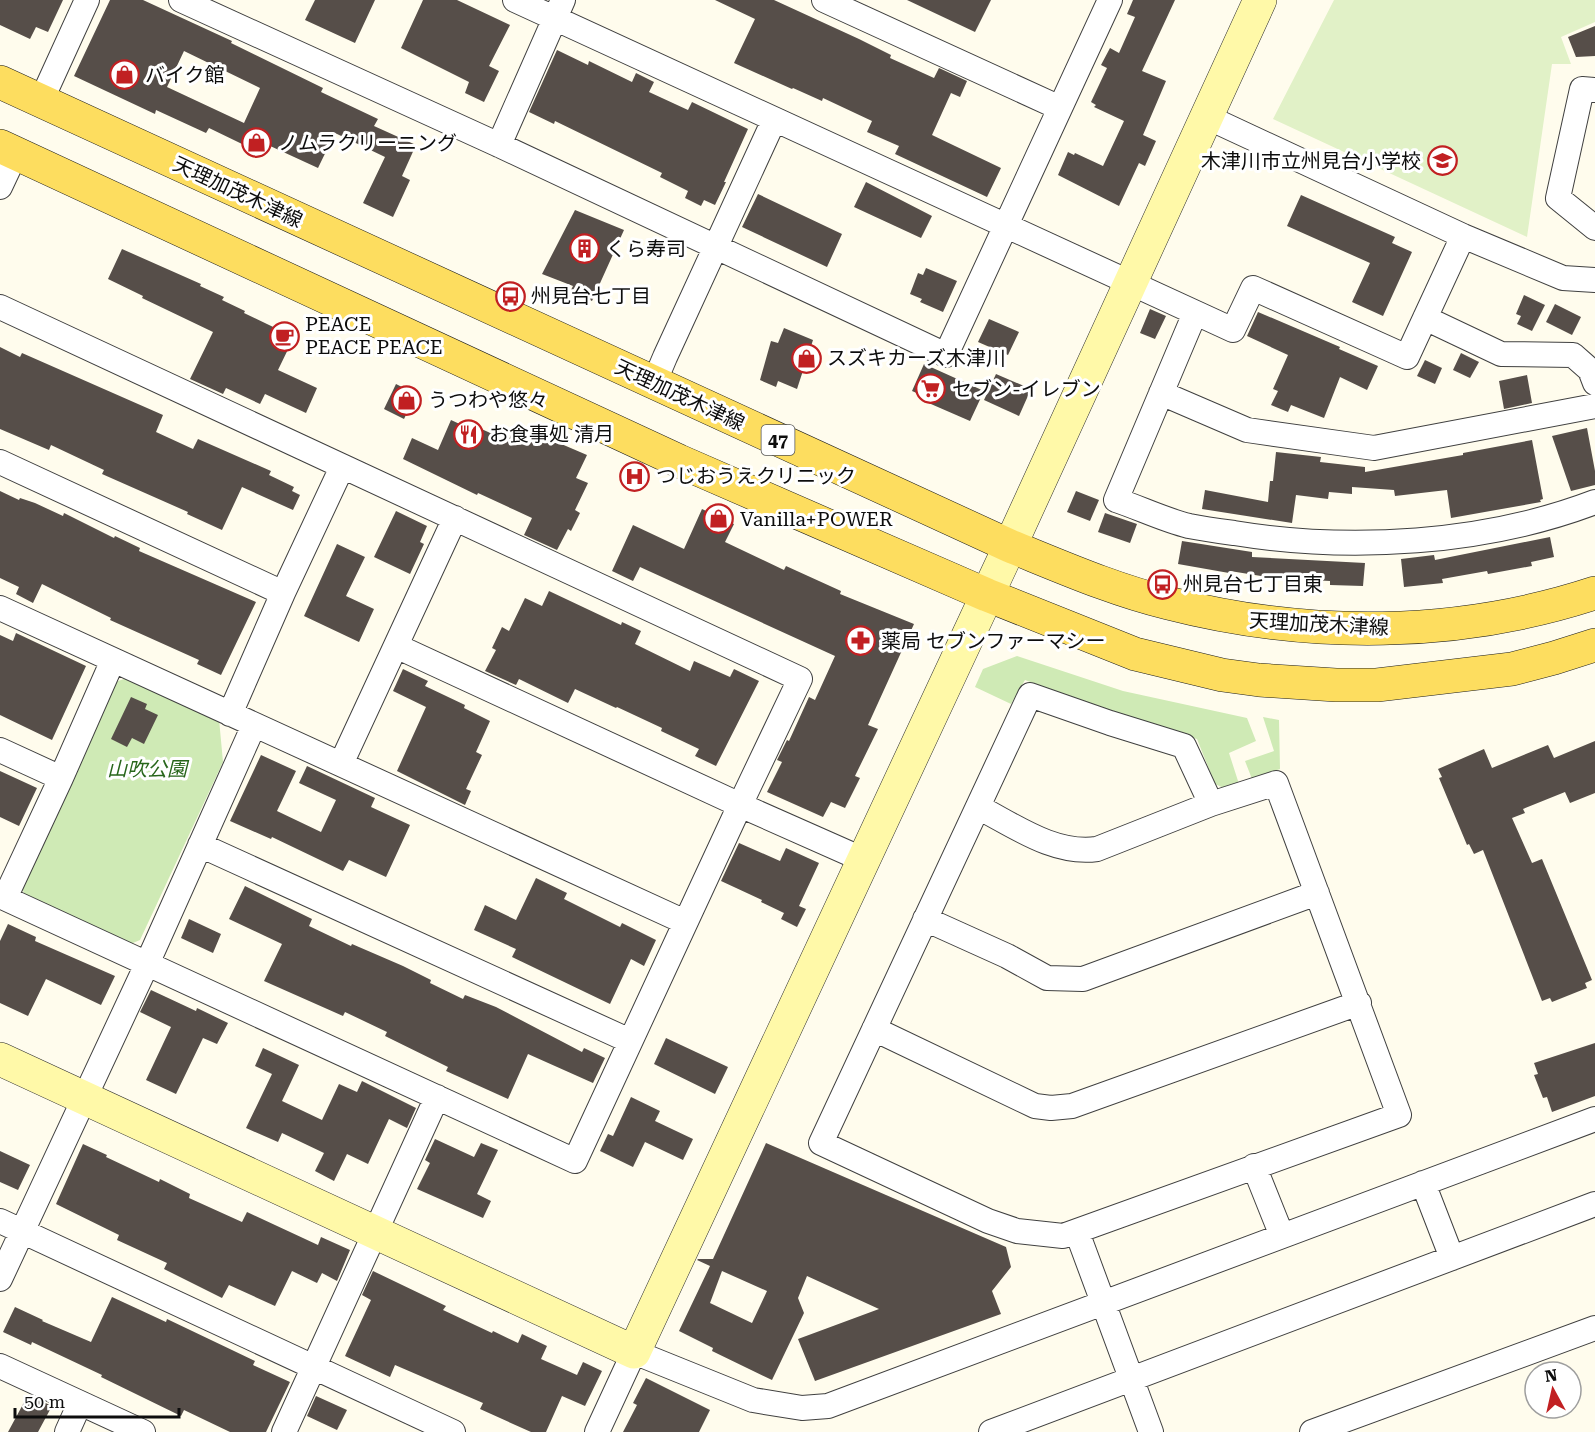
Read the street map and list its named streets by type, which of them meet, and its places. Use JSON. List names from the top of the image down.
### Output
{
  "streets": {
    "main road": ["天理加茂木津線", "47"]
  },
  "parks": ["山吹公園"],
  "places": {
    "shop": [
      "バイク館",
      "ノムラクリーニング",
      "スズキカーズ木津川",
      "うつわや悠々",
      "Vanilla+POWER"
    ],
    "school or university": ["木津川市立州見台小学校"],
    "building": ["くら寿司"],
    "bus stop": ["州見台七丁目", "州見台七丁目東"],
    "cafe": ["PEACE PEACE PEACE"],
    "supermarket": ["セブン-イレブン"],
    "restaurant": ["お食事処 清月"],
    "hospital": ["つじおうえクリニック"],
    "pharmacy": ["薬局 セブンファーマシー"]
  },
  "scale_bar": "50 m",
  "north": "top"
}
